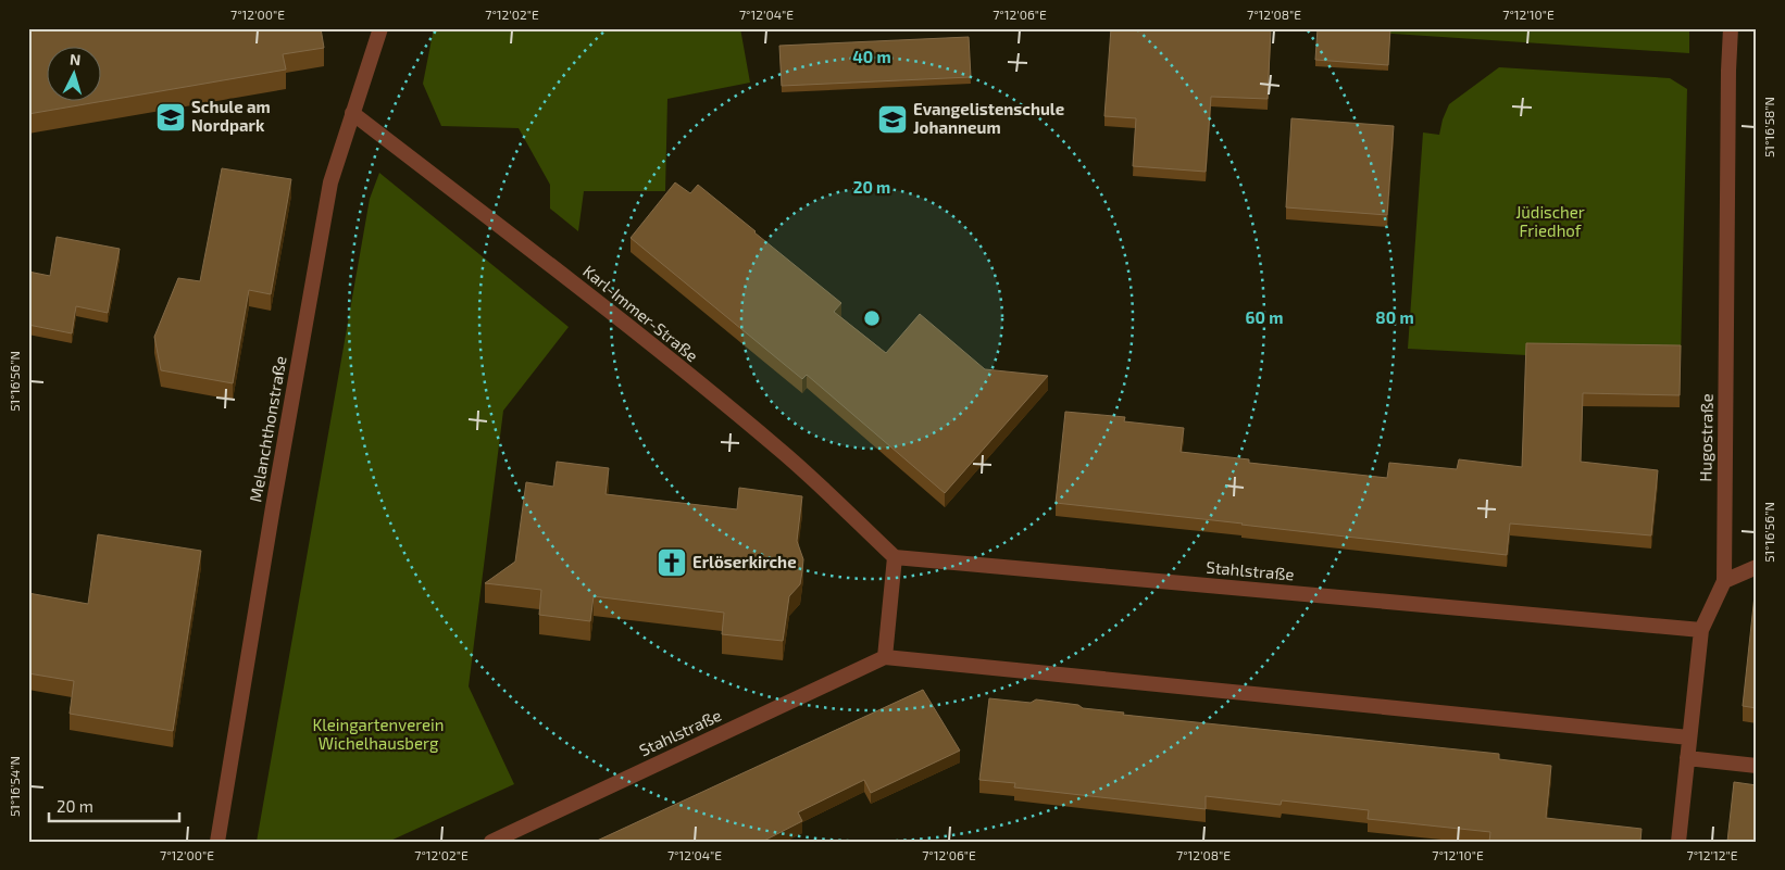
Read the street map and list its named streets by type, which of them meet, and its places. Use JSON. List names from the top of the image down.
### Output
{
  "streets": {
    "street": [
      "Karl-Immer-Straße",
      "Melanchthonstraße",
      "Hugostraße",
      "Stahlstraße"
    ]
  },
  "crossings": [
    ["Karl-Immer-Straße", "Melanchthonstraße"],
    ["Karl-Immer-Straße", "Stahlstraße"],
    ["Hugostraße", "Stahlstraße"]
  ],
  "parks": ["Jüdischer Friedhof", "Kleingartenverein Wichelhausberg"],
  "places": {
    "school or university": ["Schule am Nordpark", "Evangelistenschule Johanneum"],
    "church": ["Erlöserkirche"]
  },
  "scale_bar": "20 m",
  "north": "top",
  "coordinates": [
    "7°12'00\"E",
    "7°12'02\"E",
    "7°12'04\"E",
    "7°12'06\"E",
    "7°12'08\"E",
    "7°12'10\"E",
    "51°16'58\"N",
    "51°16'56\"N",
    "51°16'54\"N",
    "7°12'12\"E"
  ],
  "rings": [
    "40 m",
    "20 m",
    "60 m",
    "80 m"
  ]
}
